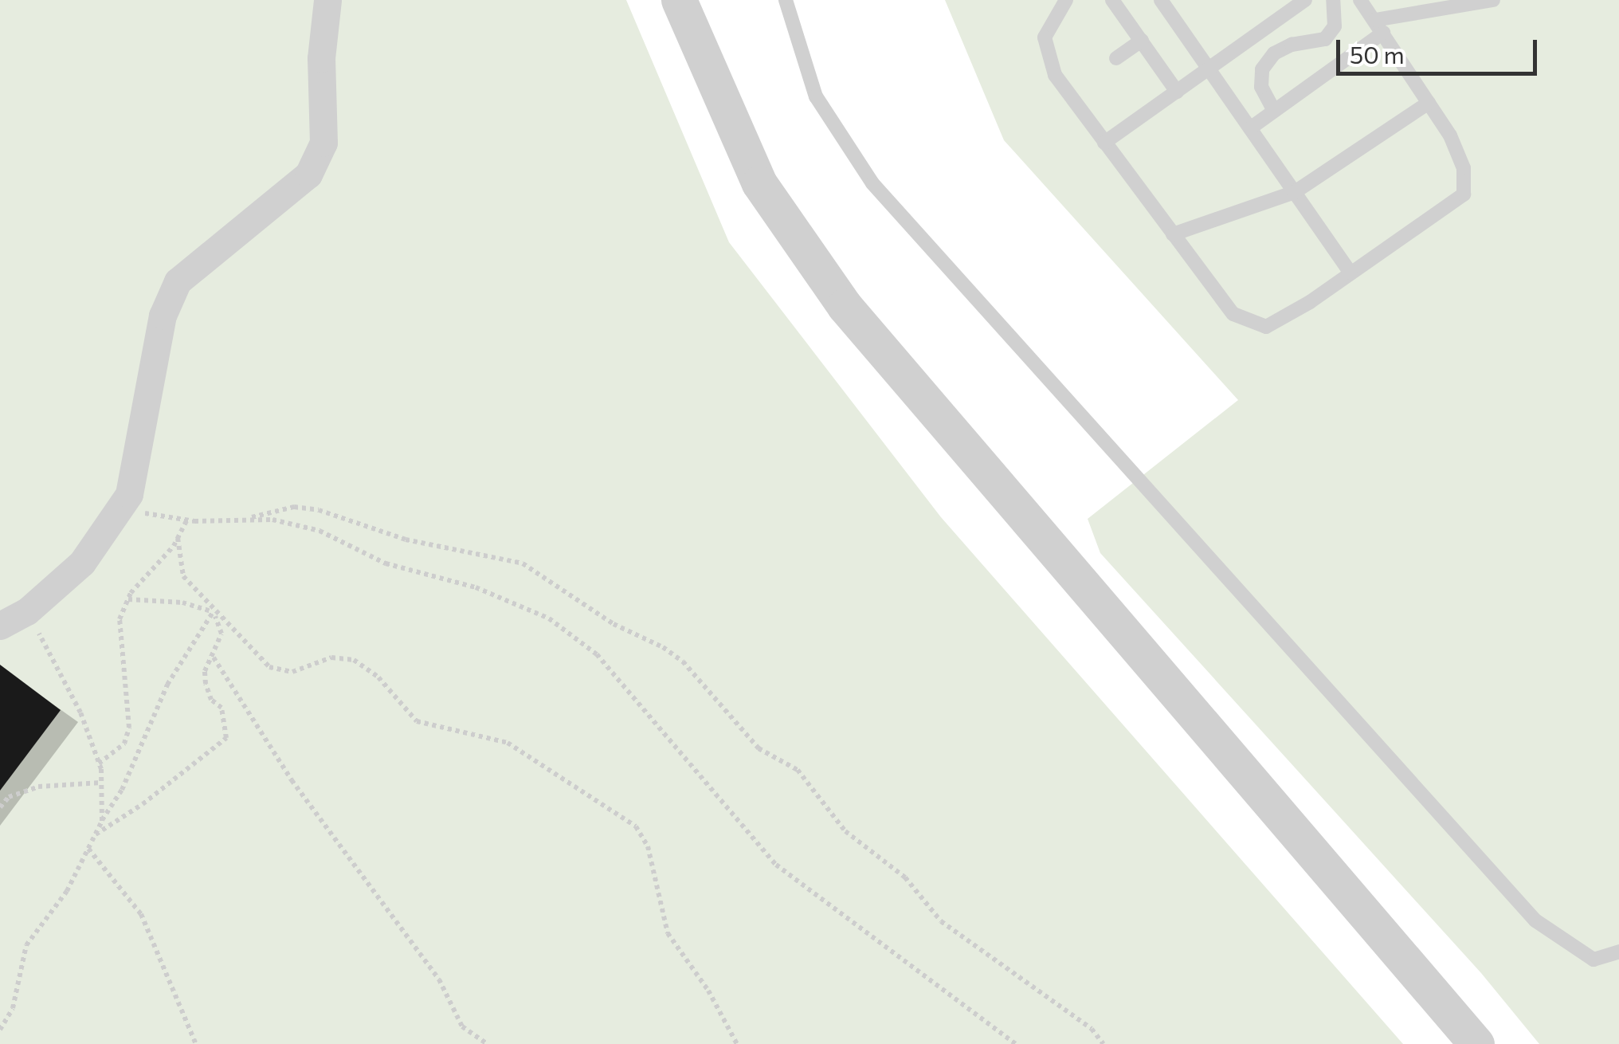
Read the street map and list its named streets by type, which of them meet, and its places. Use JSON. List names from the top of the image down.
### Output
{
  "scale_bar": "50 m"
}
